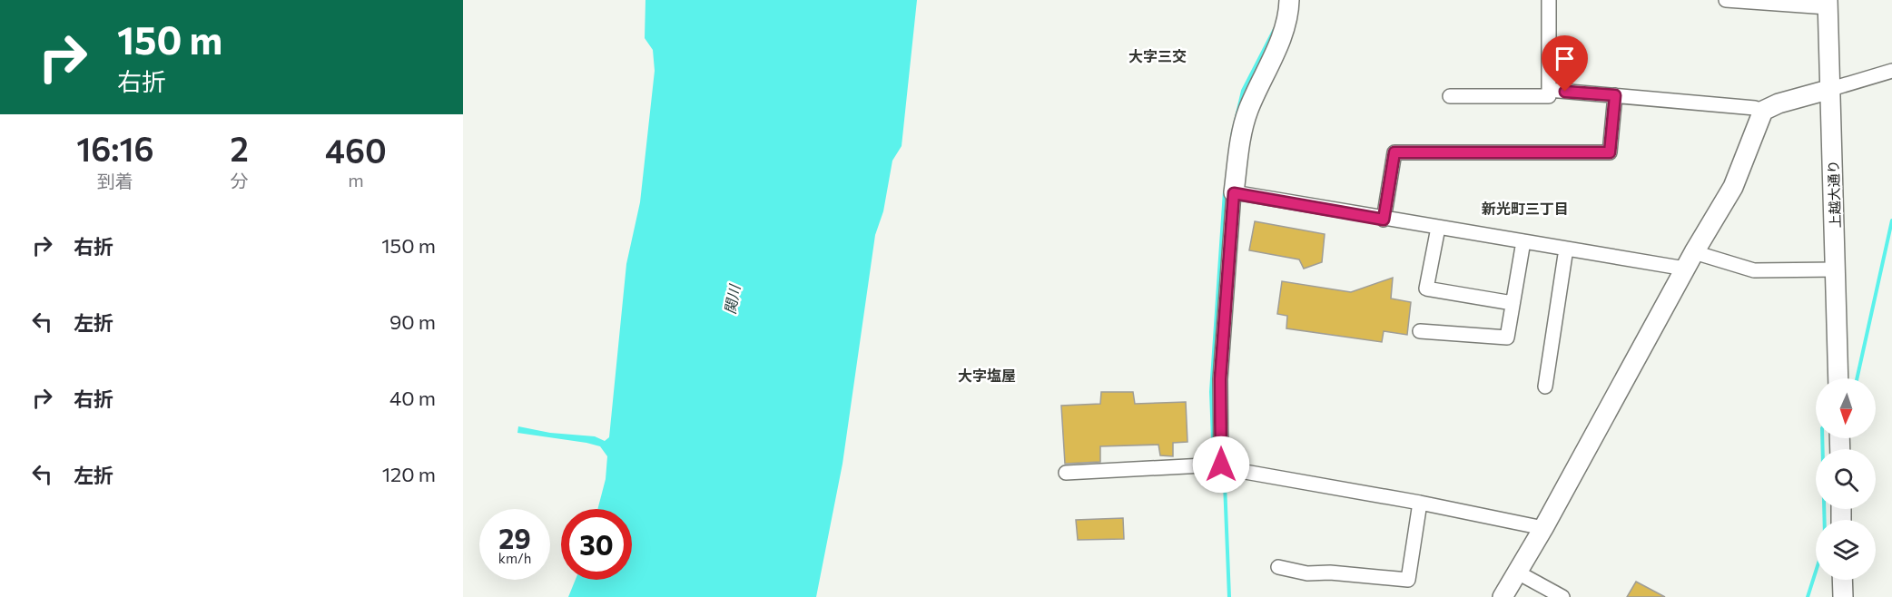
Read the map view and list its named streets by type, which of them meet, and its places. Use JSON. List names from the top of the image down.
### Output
{
  "streets": {
    "street": ["上越大通り"]
  },
  "districts": ["大字三交", "新光町三丁目", "大字塩屋"],
  "water": ["関川"],
  "north": "bottom",
  "page": {
    "turn": ["150 m", "右折"],
    "eta": [
      "16:16",
      "到着",
      "2",
      "分",
      "460",
      "m"
    ],
    "list": [
      {
        "name": "右折",
        "value": "150 m"
      },
      {
        "name": "左折",
        "value": "90 m"
      },
      {
        "name": "右折",
        "value": "40 m"
      },
      {
        "name": "左折",
        "value": "120 m"
      }
    ],
    "speed": "29 km/h",
    "limit": "30"
  }
}
